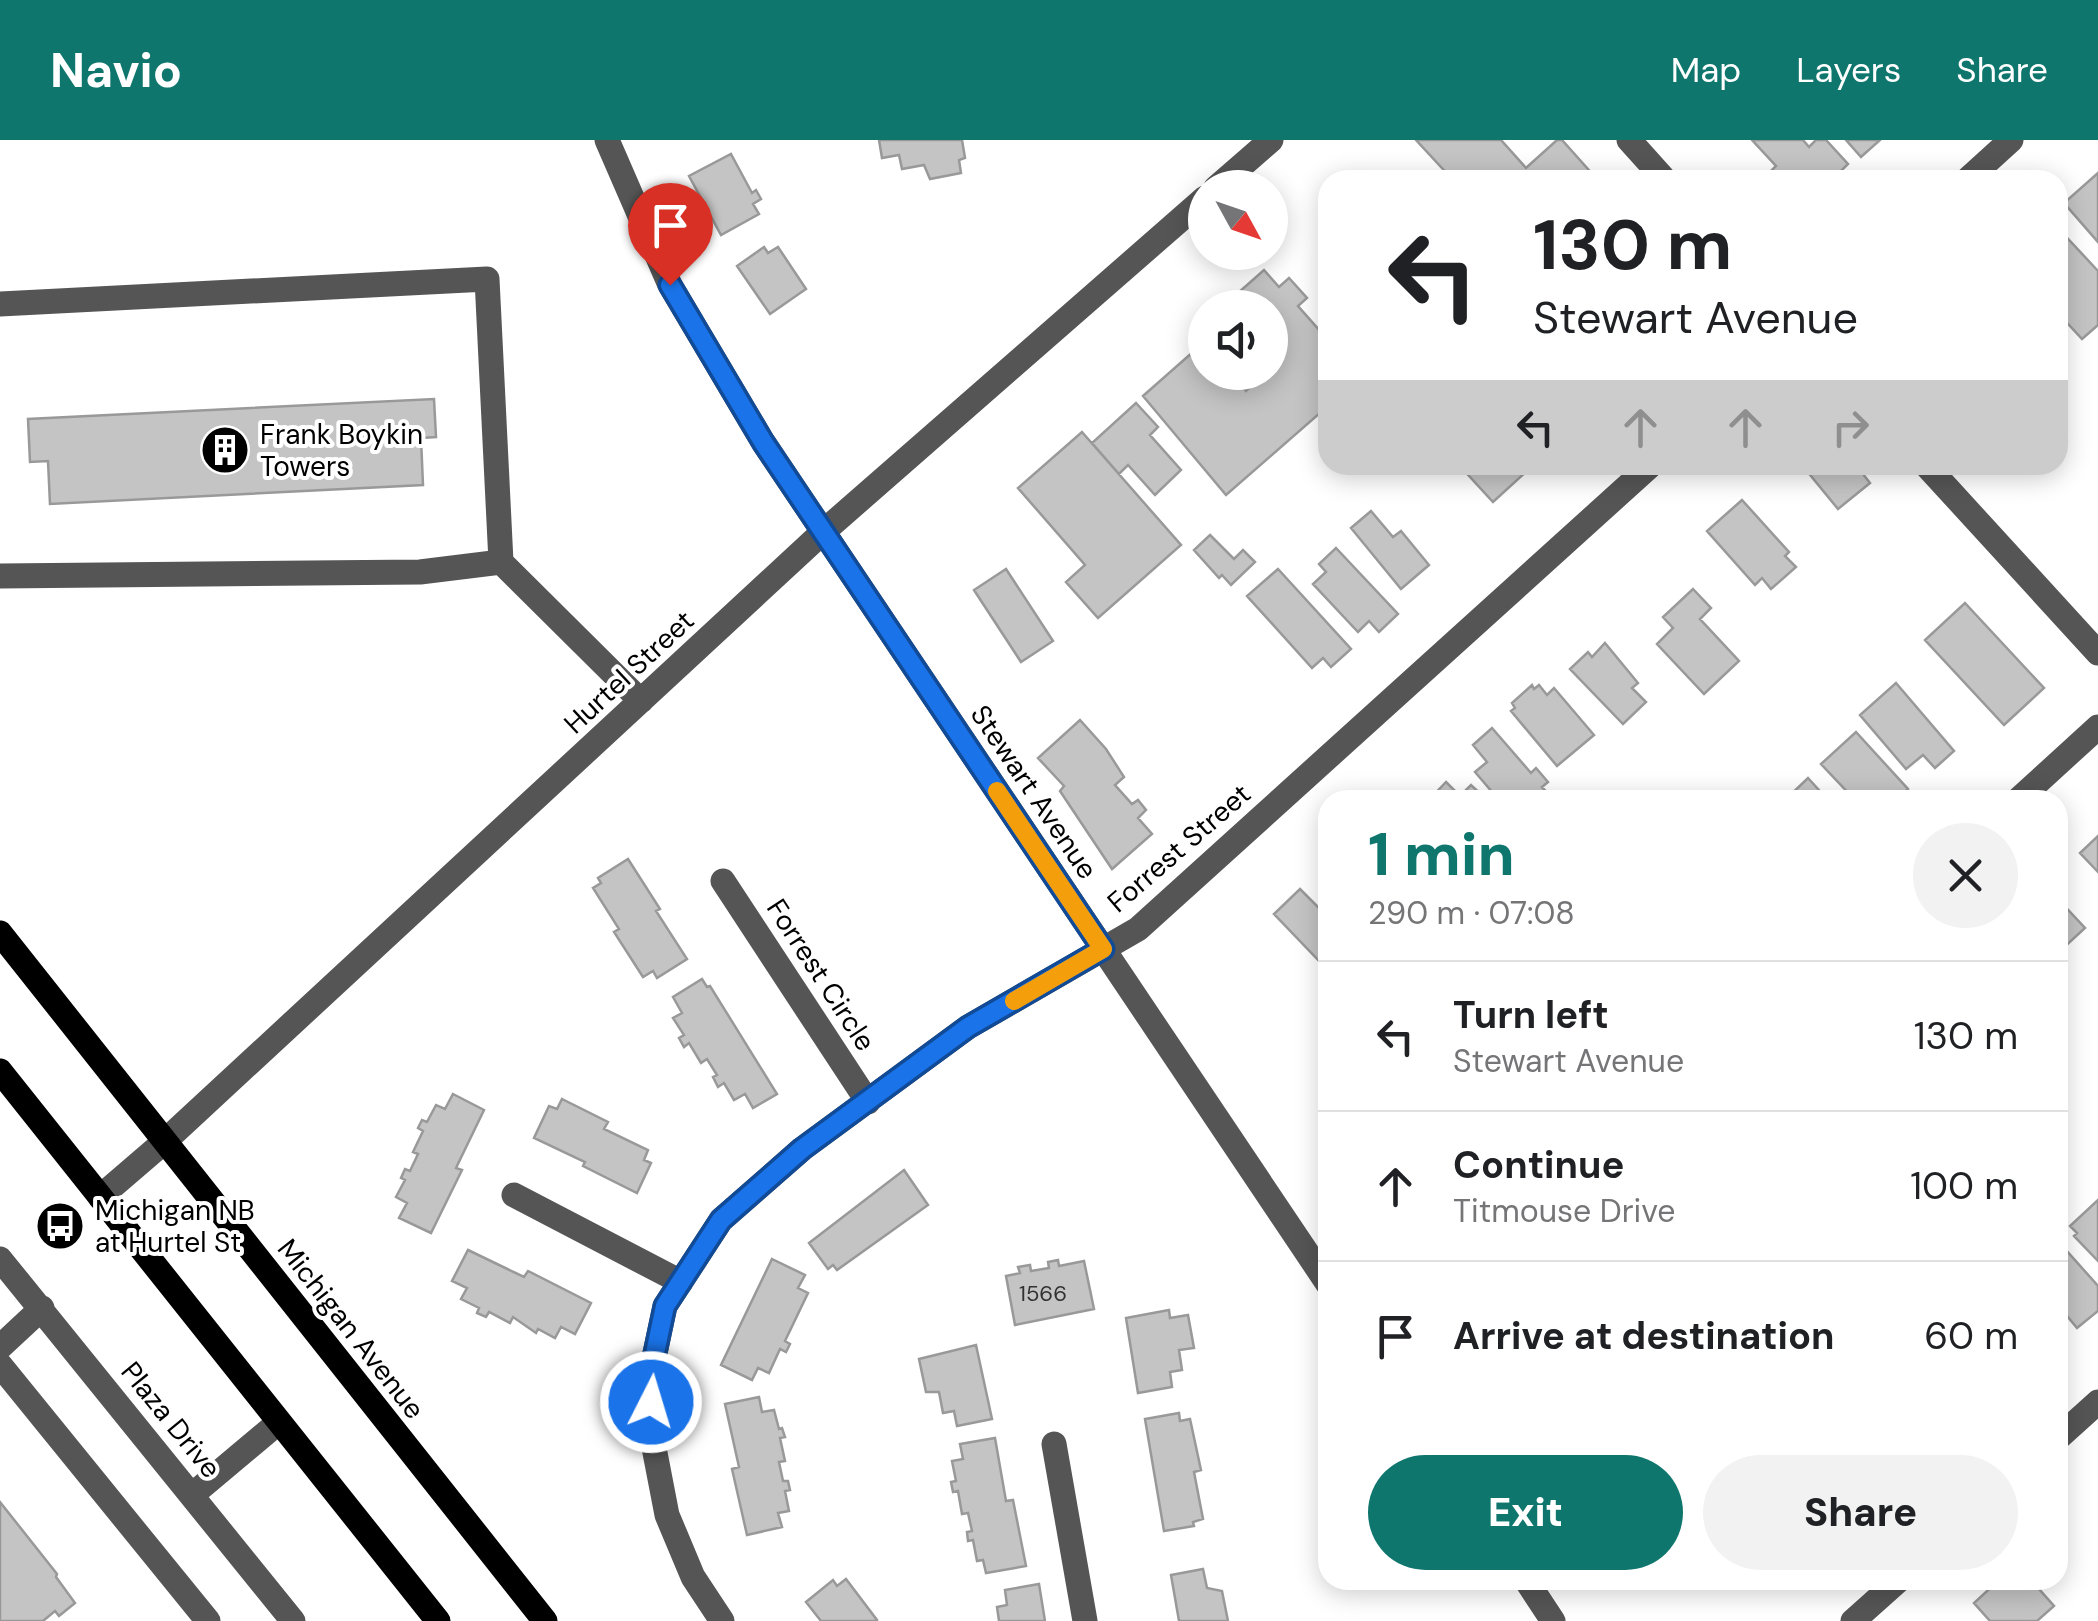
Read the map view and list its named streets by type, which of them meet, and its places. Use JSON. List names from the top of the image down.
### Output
{
  "streets": {
    "main road": ["Michigan Avenue"],
    "street": [
      "Hurtel Street",
      "Stewart Avenue",
      "Forrest Street",
      "Forrest Circle",
      "Plaza Drive"
    ]
  },
  "crossings": [
    ["Hurtel Street", "Stewart Avenue"],
    ["Hurtel Street", "Michigan Avenue"],
    ["Stewart Avenue", "Forrest Street"],
    ["Forrest Street", "Forrest Circle"]
  ],
  "places": {
    "building": ["Frank Boykin Towers"],
    "bus stop": ["Michigan NB at Hurtel St"]
  },
  "house_numbers": ["1566"],
  "north": "bottom right",
  "page": {
    "header": "Navio",
    "nav": ["Map", "Layers", "Share"],
    "turn": ["130 m", "Stewart Avenue"],
    "heading": ["1 min", "290 m · 07:08"],
    "list": [
      {
        "name": "Turn left",
        "note": "Stewart Avenue",
        "value": "130 m"
      },
      {
        "name": "Continue",
        "note": "Titmouse Drive",
        "value": "100 m"
      },
      {
        "name": "Arrive at destination",
        "value": "60 m"
      }
    ],
    "buttons": ["Exit", "Share"]
  }
}
